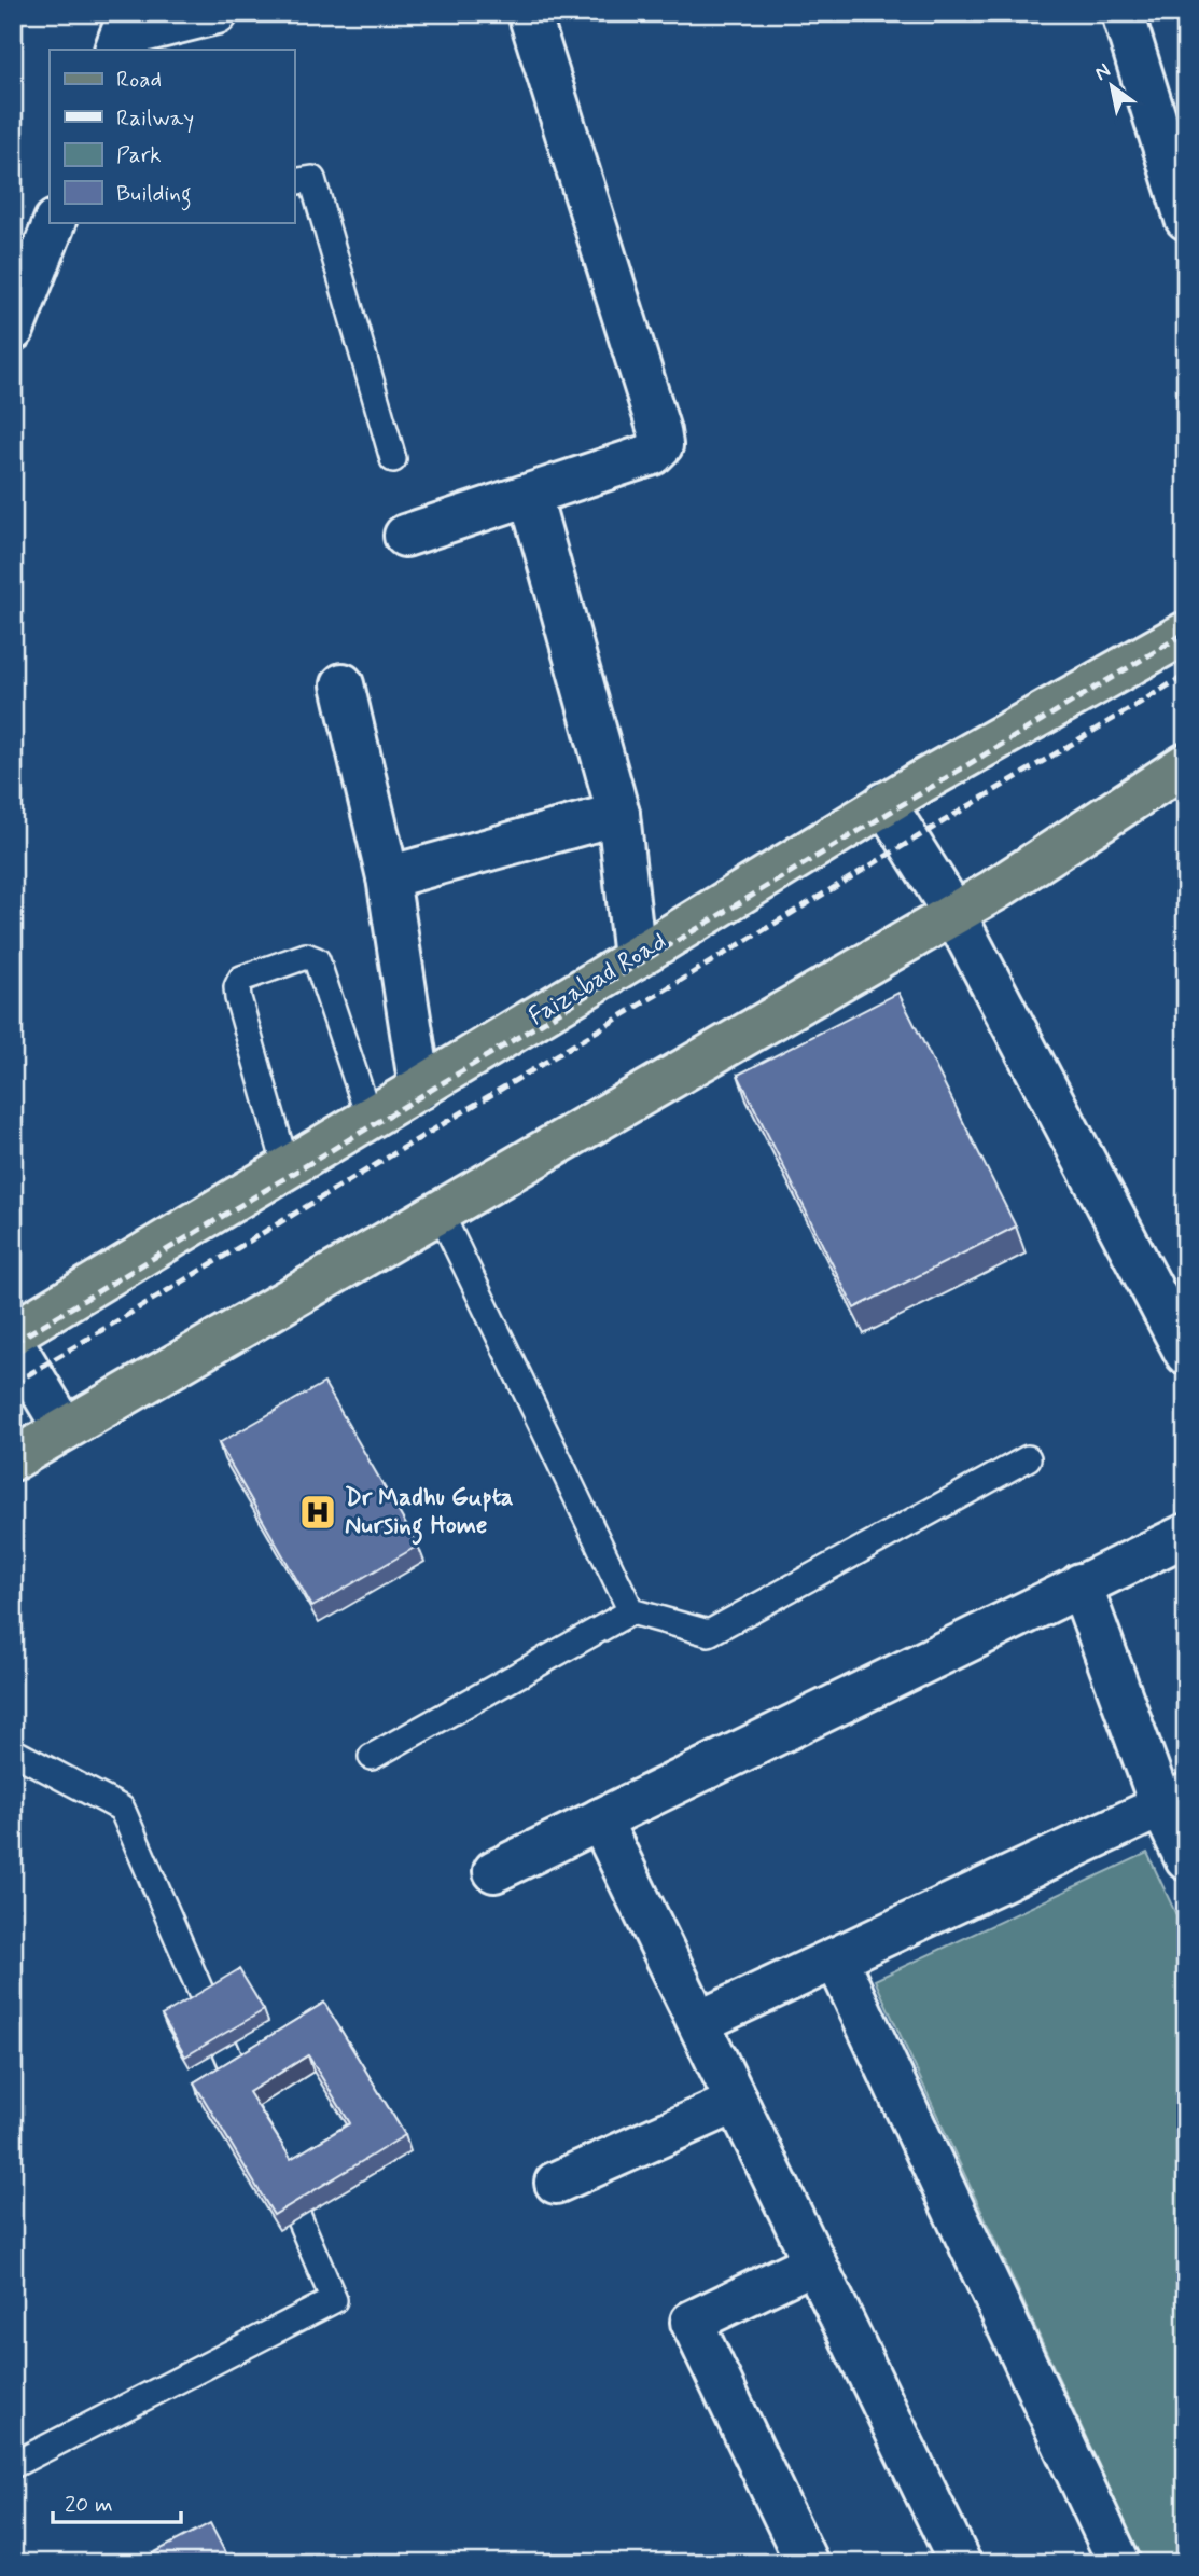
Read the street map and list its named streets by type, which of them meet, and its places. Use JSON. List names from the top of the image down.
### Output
{
  "streets": {
    "main road": ["Faizabad Road"]
  },
  "places": {
    "hospital": ["Dr Madhu Gupta Nursing Home"]
  },
  "legend": [
    "Road",
    "Railway",
    "Park",
    "Building"
  ],
  "scale_bar": "20 m",
  "north": "top left"
}
